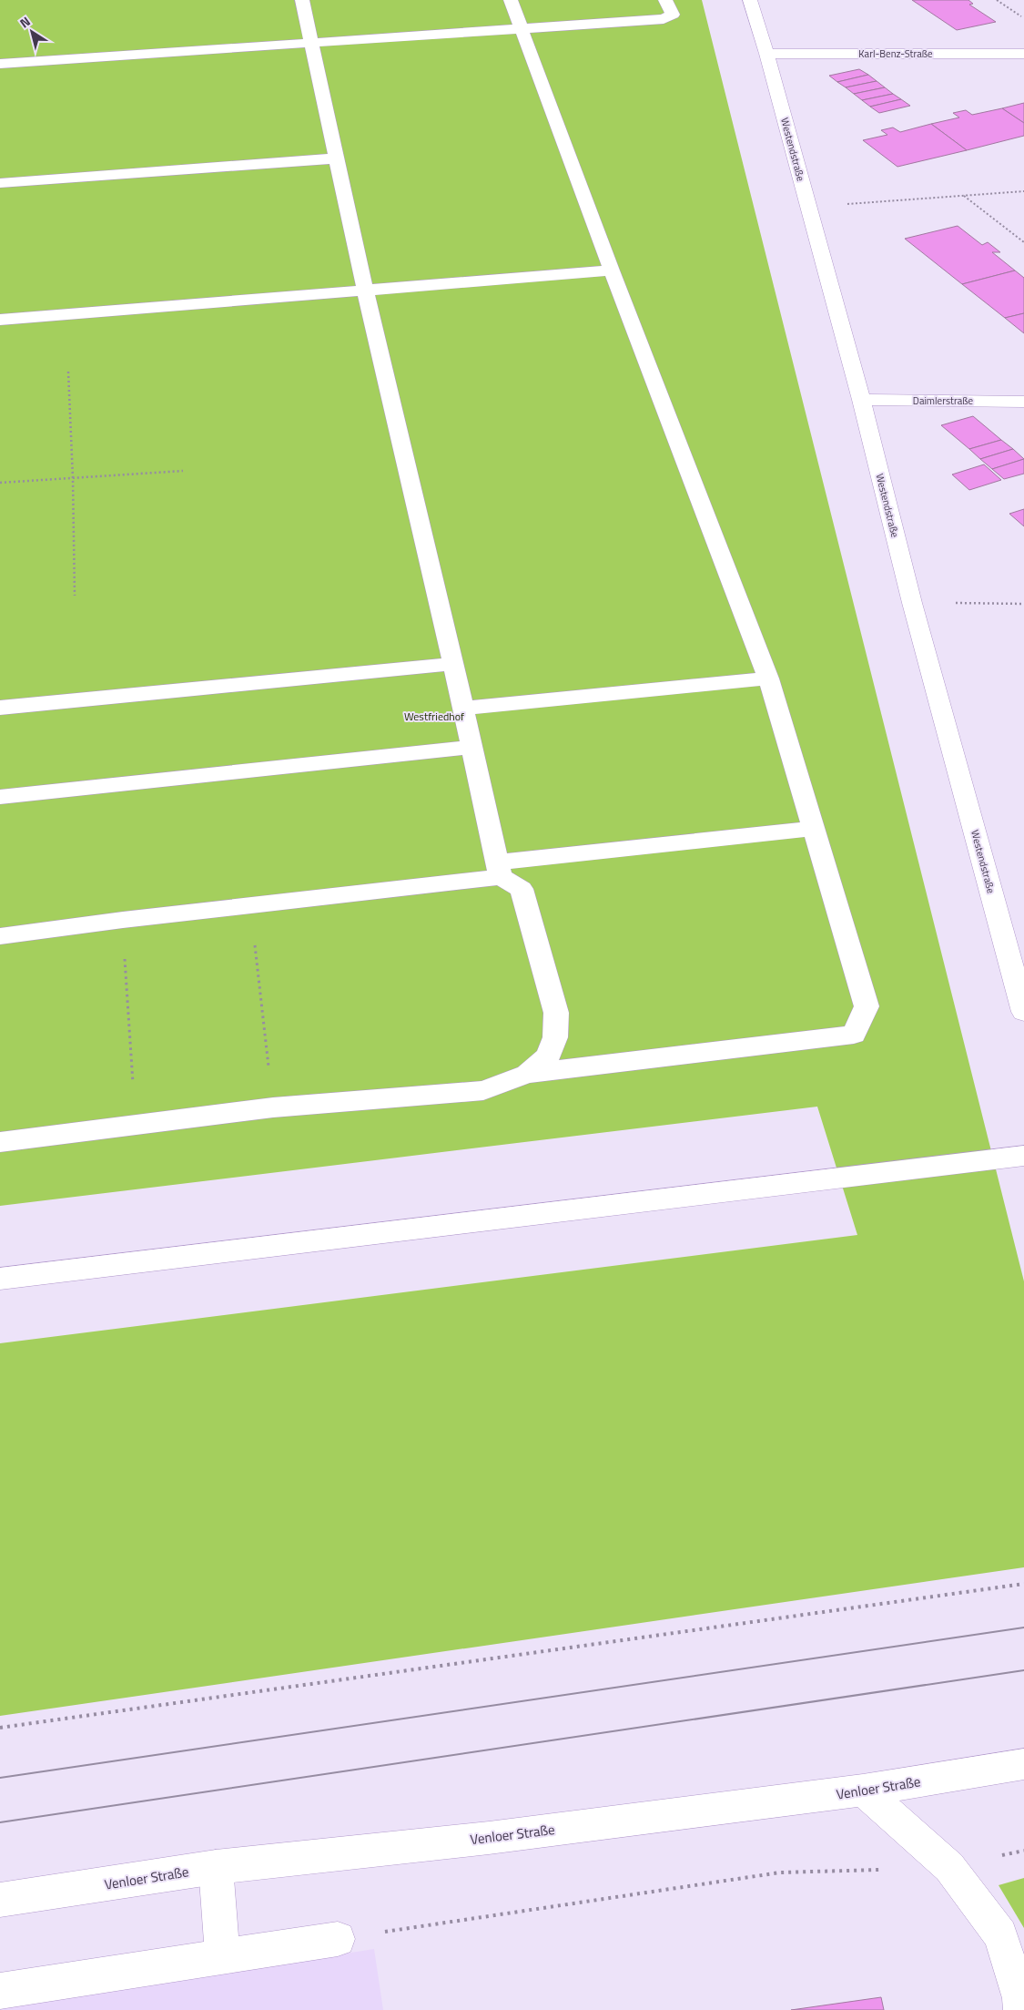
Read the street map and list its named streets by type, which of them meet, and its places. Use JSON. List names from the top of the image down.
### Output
{
  "streets": {
    "street": [
      "Karl-Benz-Straße",
      "Westendstraße",
      "Daimlerstraße",
      "Venloer Straße"
    ]
  },
  "crossings": [
    ["Karl-Benz-Straße", "Westendstraße"],
    ["Westendstraße", "Daimlerstraße"]
  ],
  "parks": ["Westfriedhof"],
  "north": "top left"
}
